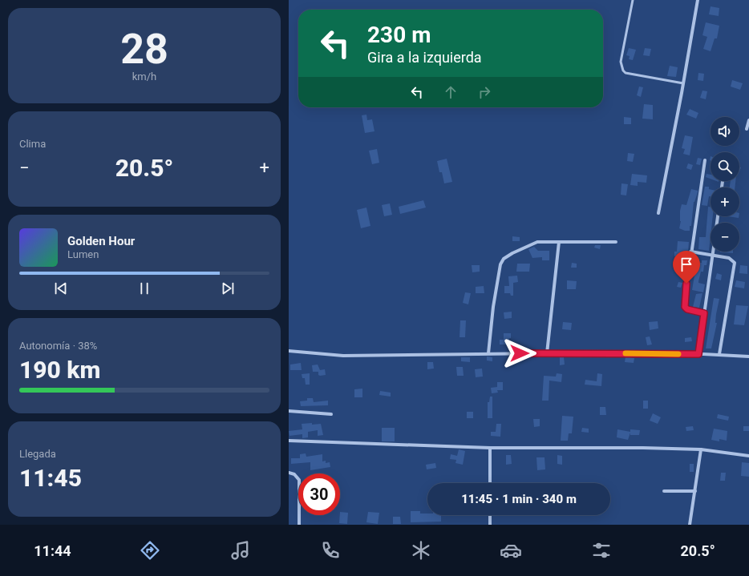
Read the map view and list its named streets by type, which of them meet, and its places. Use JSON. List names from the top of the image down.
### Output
{
  "page": {
    "tile": [
      ["28", "km/h"],
      "Clima",
      ["Autonomía · 38%", "190 km"],
      ["Llegada", "11:45"]
    ],
    "turn": ["230 m", "Gira a la izquierda"],
    "map_buttons": ["+", "−"],
    "heat": ["−", "20.5°", "+"],
    "song": ["Golden Hour", "Lumen"],
    "limit": "30",
    "trip": "11:45 · 1 min · 340 m",
    "tabs": ["11:44", "20.5°"]
  }
}
